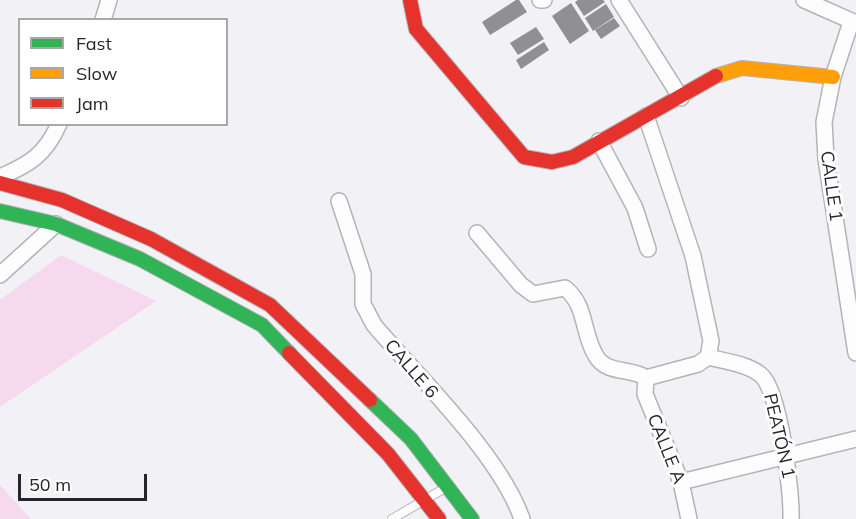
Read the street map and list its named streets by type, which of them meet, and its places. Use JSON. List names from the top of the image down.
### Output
{
  "streets": {
    "street": [
      "CALLE 1",
      "CALLE 6",
      "PEATÓN 1",
      "CALLE A"
    ]
  },
  "legend": ["Fast", "Slow", "Jam"],
  "scale_bar": "50 m"
}
